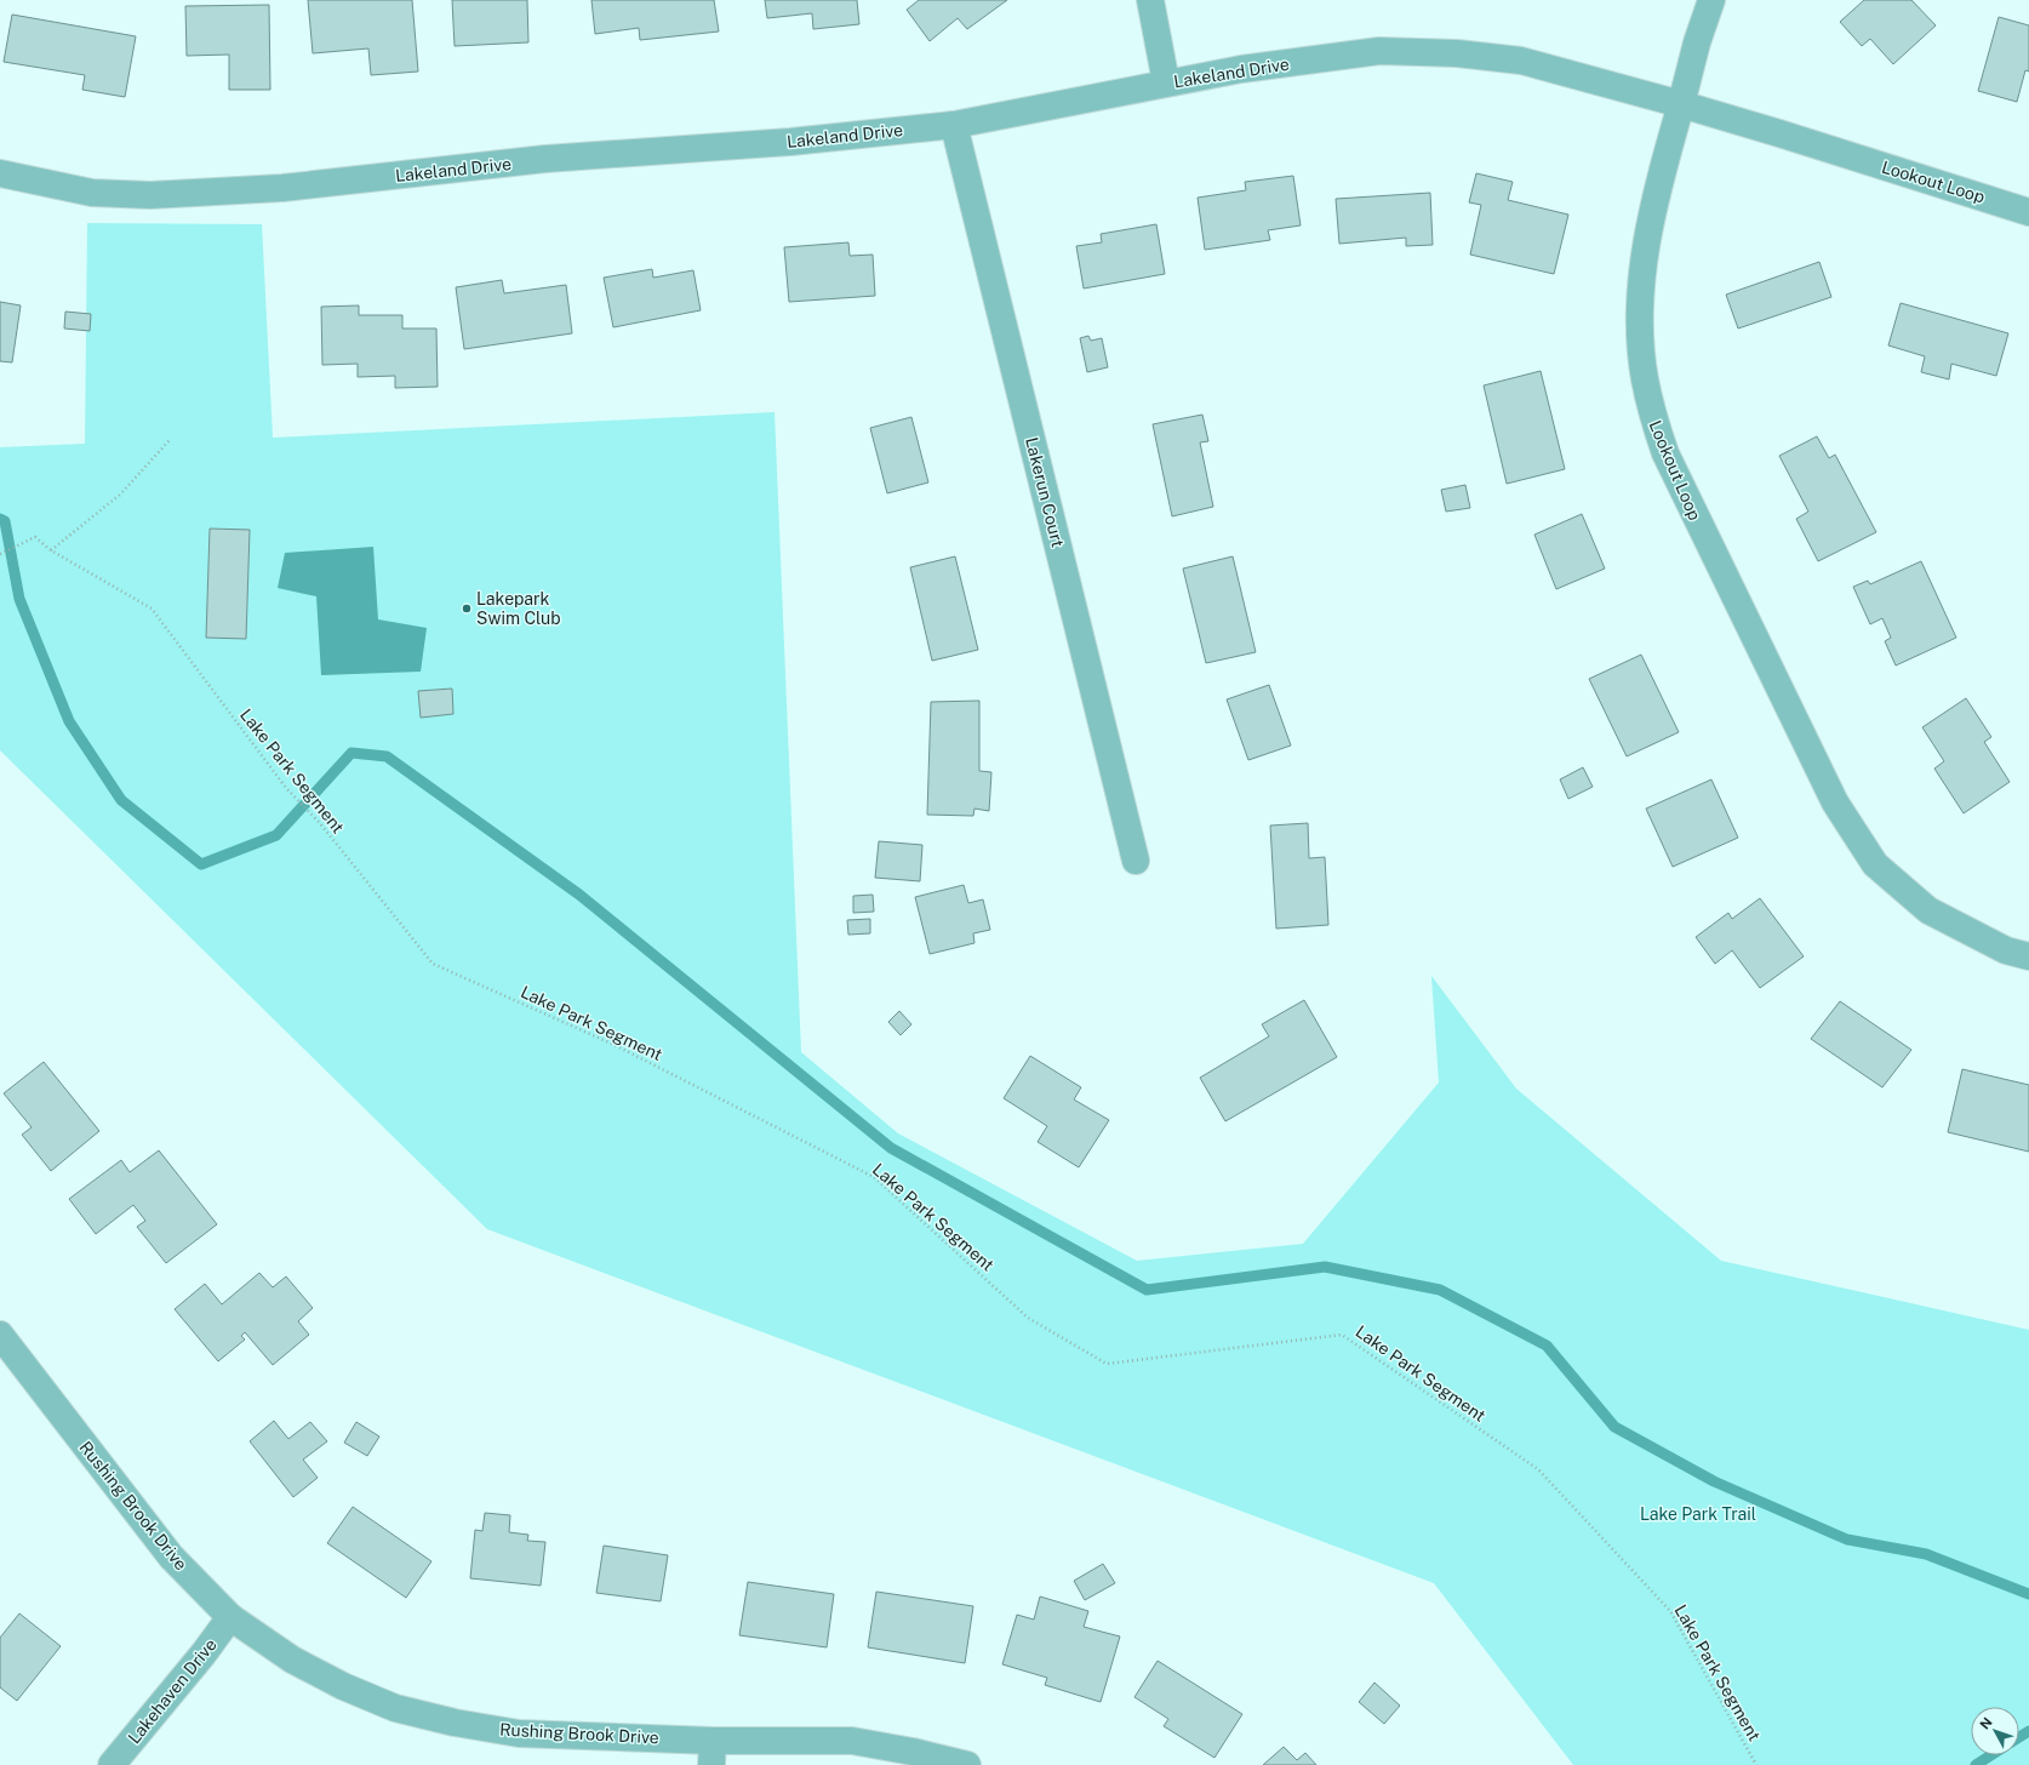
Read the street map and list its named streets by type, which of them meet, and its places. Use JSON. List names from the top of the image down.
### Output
{
  "streets": {
    "street": [
      "Lakeland Drive",
      "Lookout Loop",
      "Lakerun Court",
      "Rushing Brook Drive",
      "Lakehaven Drive"
    ],
    "path": ["Lake Park Segment"]
  },
  "crossings": [
    ["Lakeland Drive", "Lookout Loop"],
    ["Lakeland Drive", "Lakerun Court"],
    ["Rushing Brook Drive", "Lakehaven Drive"]
  ],
  "parks": ["Lake Park Trail"],
  "places": ["Lakepark Swim Club"],
  "north": "top left"
}
